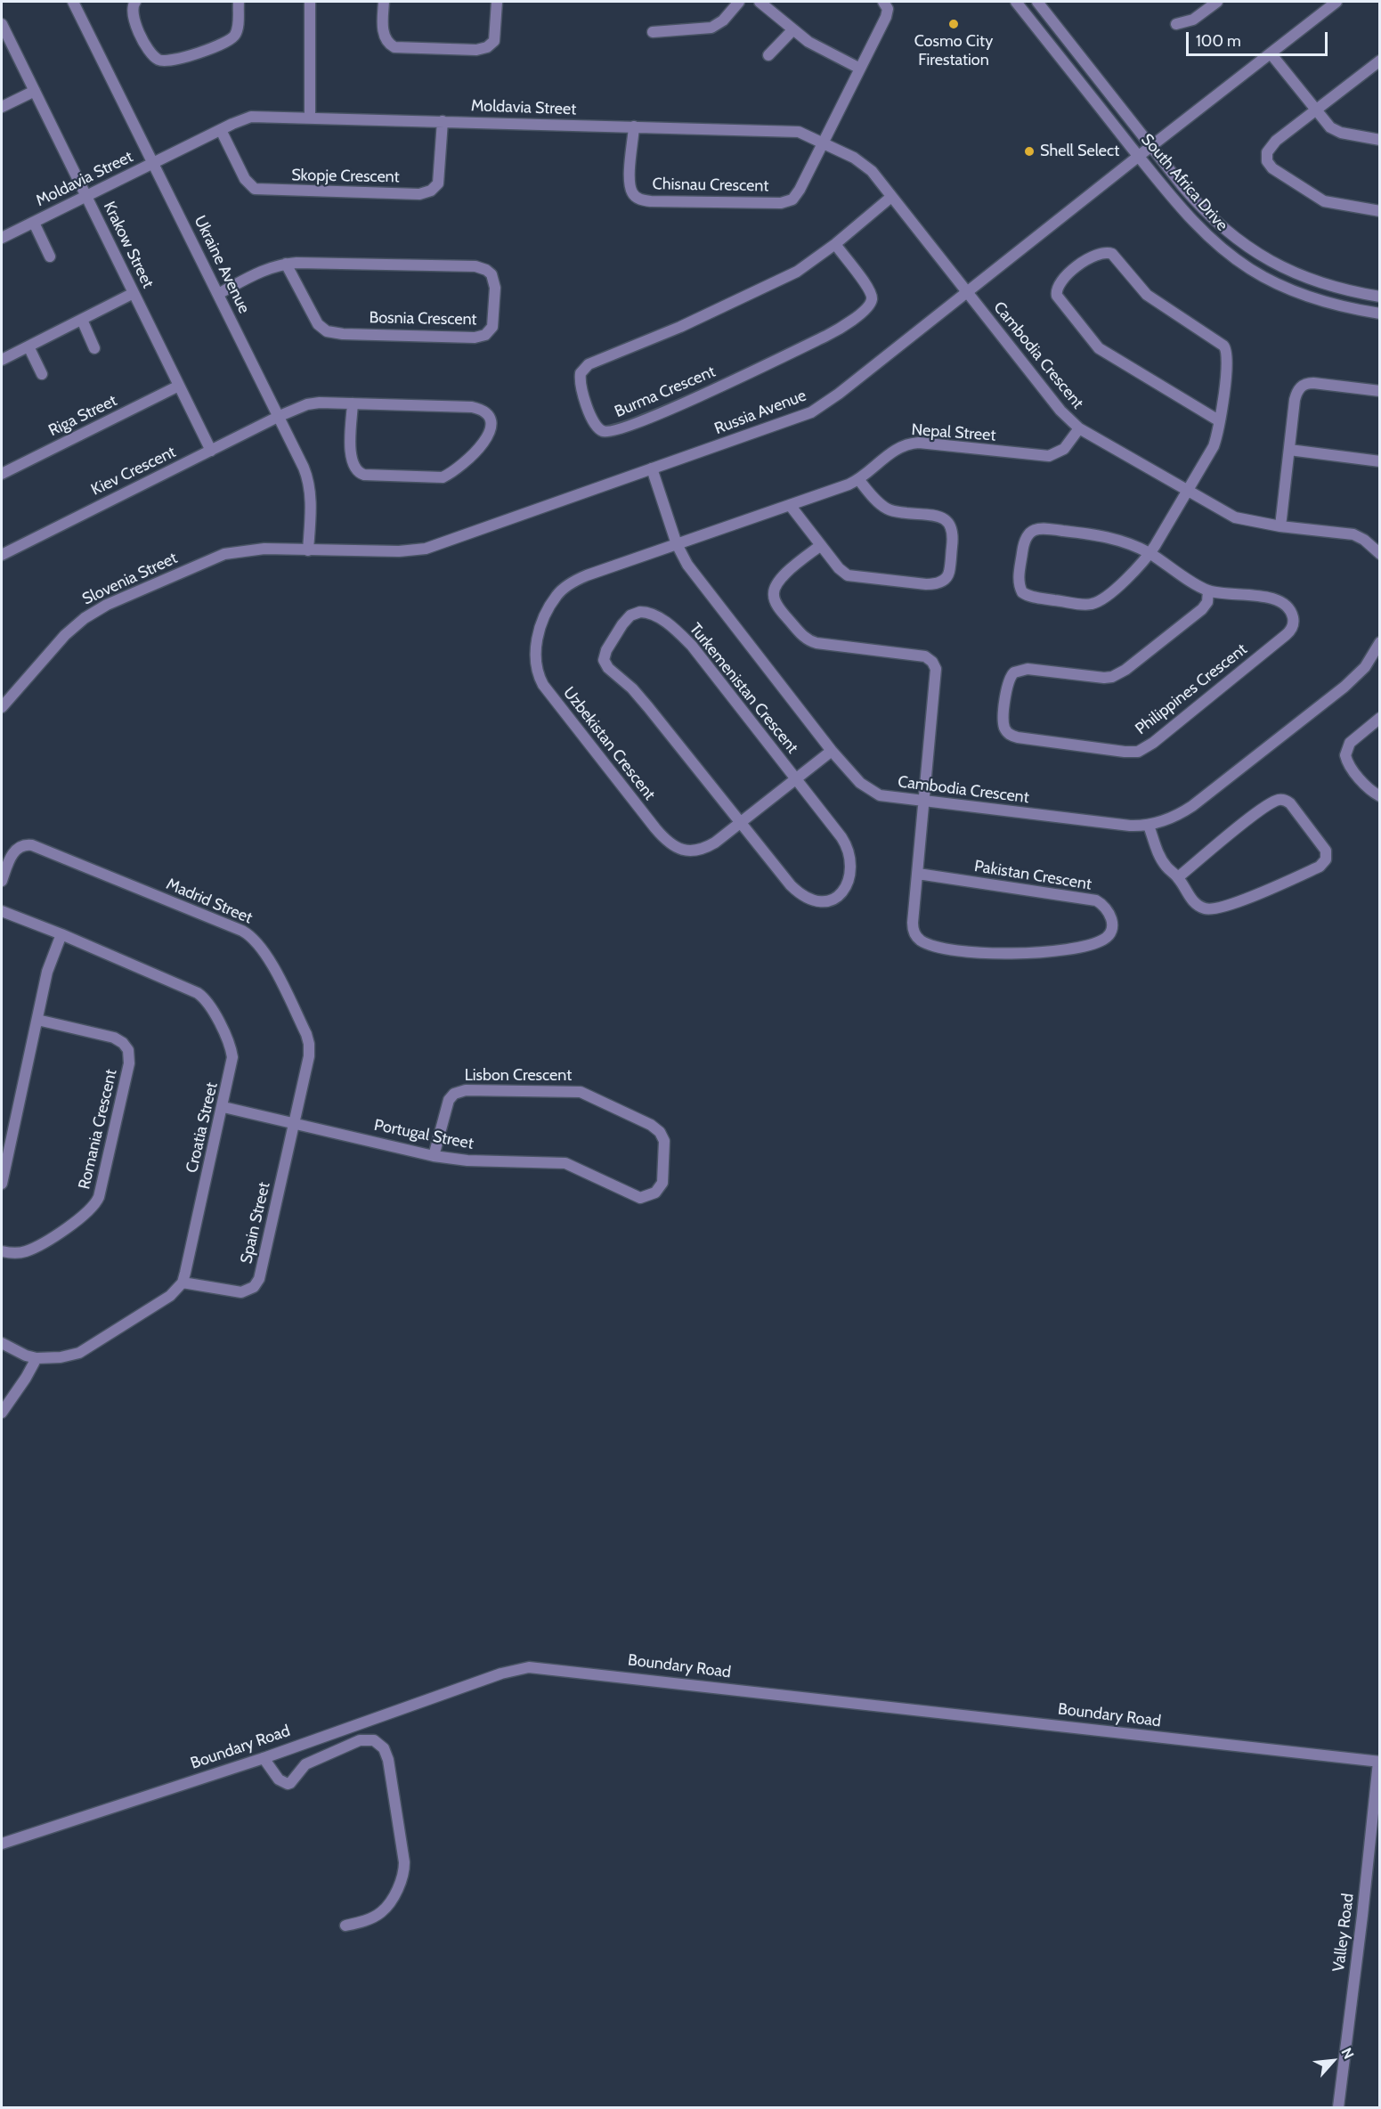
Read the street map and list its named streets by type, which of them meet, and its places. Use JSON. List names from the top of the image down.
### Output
{
  "streets": {
    "street": [
      "Moldavia Street",
      "Skopje Crescent",
      "South Africa Drive",
      "Chisnau Crescent",
      "Krakow Street",
      "Ukraine Avenue",
      "Bosnia Crescent",
      "Cambodia Crescent",
      "Burma Crescent",
      "Russia Avenue",
      "Riga Street",
      "Nepal Street",
      "Kiev Crescent",
      "Slovenia Street",
      "Turkemenistan Crescent",
      "Philippines Crescent",
      "Uzbekistan Crescent",
      "Pakistan Crescent",
      "Madrid Street",
      "Lisbon Crescent",
      "Croatia Street",
      "Romania Crescent",
      "Portugal Street",
      "Spain Street",
      "Boundary Road",
      "Valley Road"
    ]
  },
  "crossings": [
    ["Moldavia Street", "Skopje Crescent"],
    ["Moldavia Street", "Chisnau Crescent"],
    ["Moldavia Street", "Krakow Street"],
    ["Moldavia Street", "Ukraine Avenue"],
    ["Moldavia Street", "Cambodia Crescent"],
    ["Moldavia Street", "Burma Crescent"],
    ["Moldavia Street", "Russia Avenue"],
    ["South Africa Drive", "Russia Avenue"],
    ["Krakow Street", "Riga Street"],
    ["Krakow Street", "Kiev Crescent"],
    ["Ukraine Avenue", "Bosnia Crescent"],
    ["Ukraine Avenue", "Russia Avenue"],
    ["Ukraine Avenue", "Kiev Crescent"],
    ["Ukraine Avenue", "Slovenia Street"],
    ["Cambodia Crescent", "Russia Avenue"],
    ["Cambodia Crescent", "Nepal Street"],
    ["Cambodia Crescent", "Uzbekistan Crescent"],
    ["Cambodia Crescent", "Pakistan Crescent"],
    ["Russia Avenue", "Slovenia Street"],
    ["Nepal Street", "Uzbekistan Crescent"],
    ["Turkemenistan Crescent", "Uzbekistan Crescent"],
    ["Madrid Street", "Portugal Street"],
    ["Madrid Street", "Spain Street"],
    ["Lisbon Crescent", "Portugal Street"],
    ["Croatia Street", "Portugal Street"],
    ["Croatia Street", "Spain Street"],
    ["Portugal Street", "Spain Street"],
    ["Boundary Road", "Valley Road"]
  ],
  "places": ["Cosmo City Firestation", "Shell Select"],
  "scale_bar": "100 m",
  "north": "top right"
}
